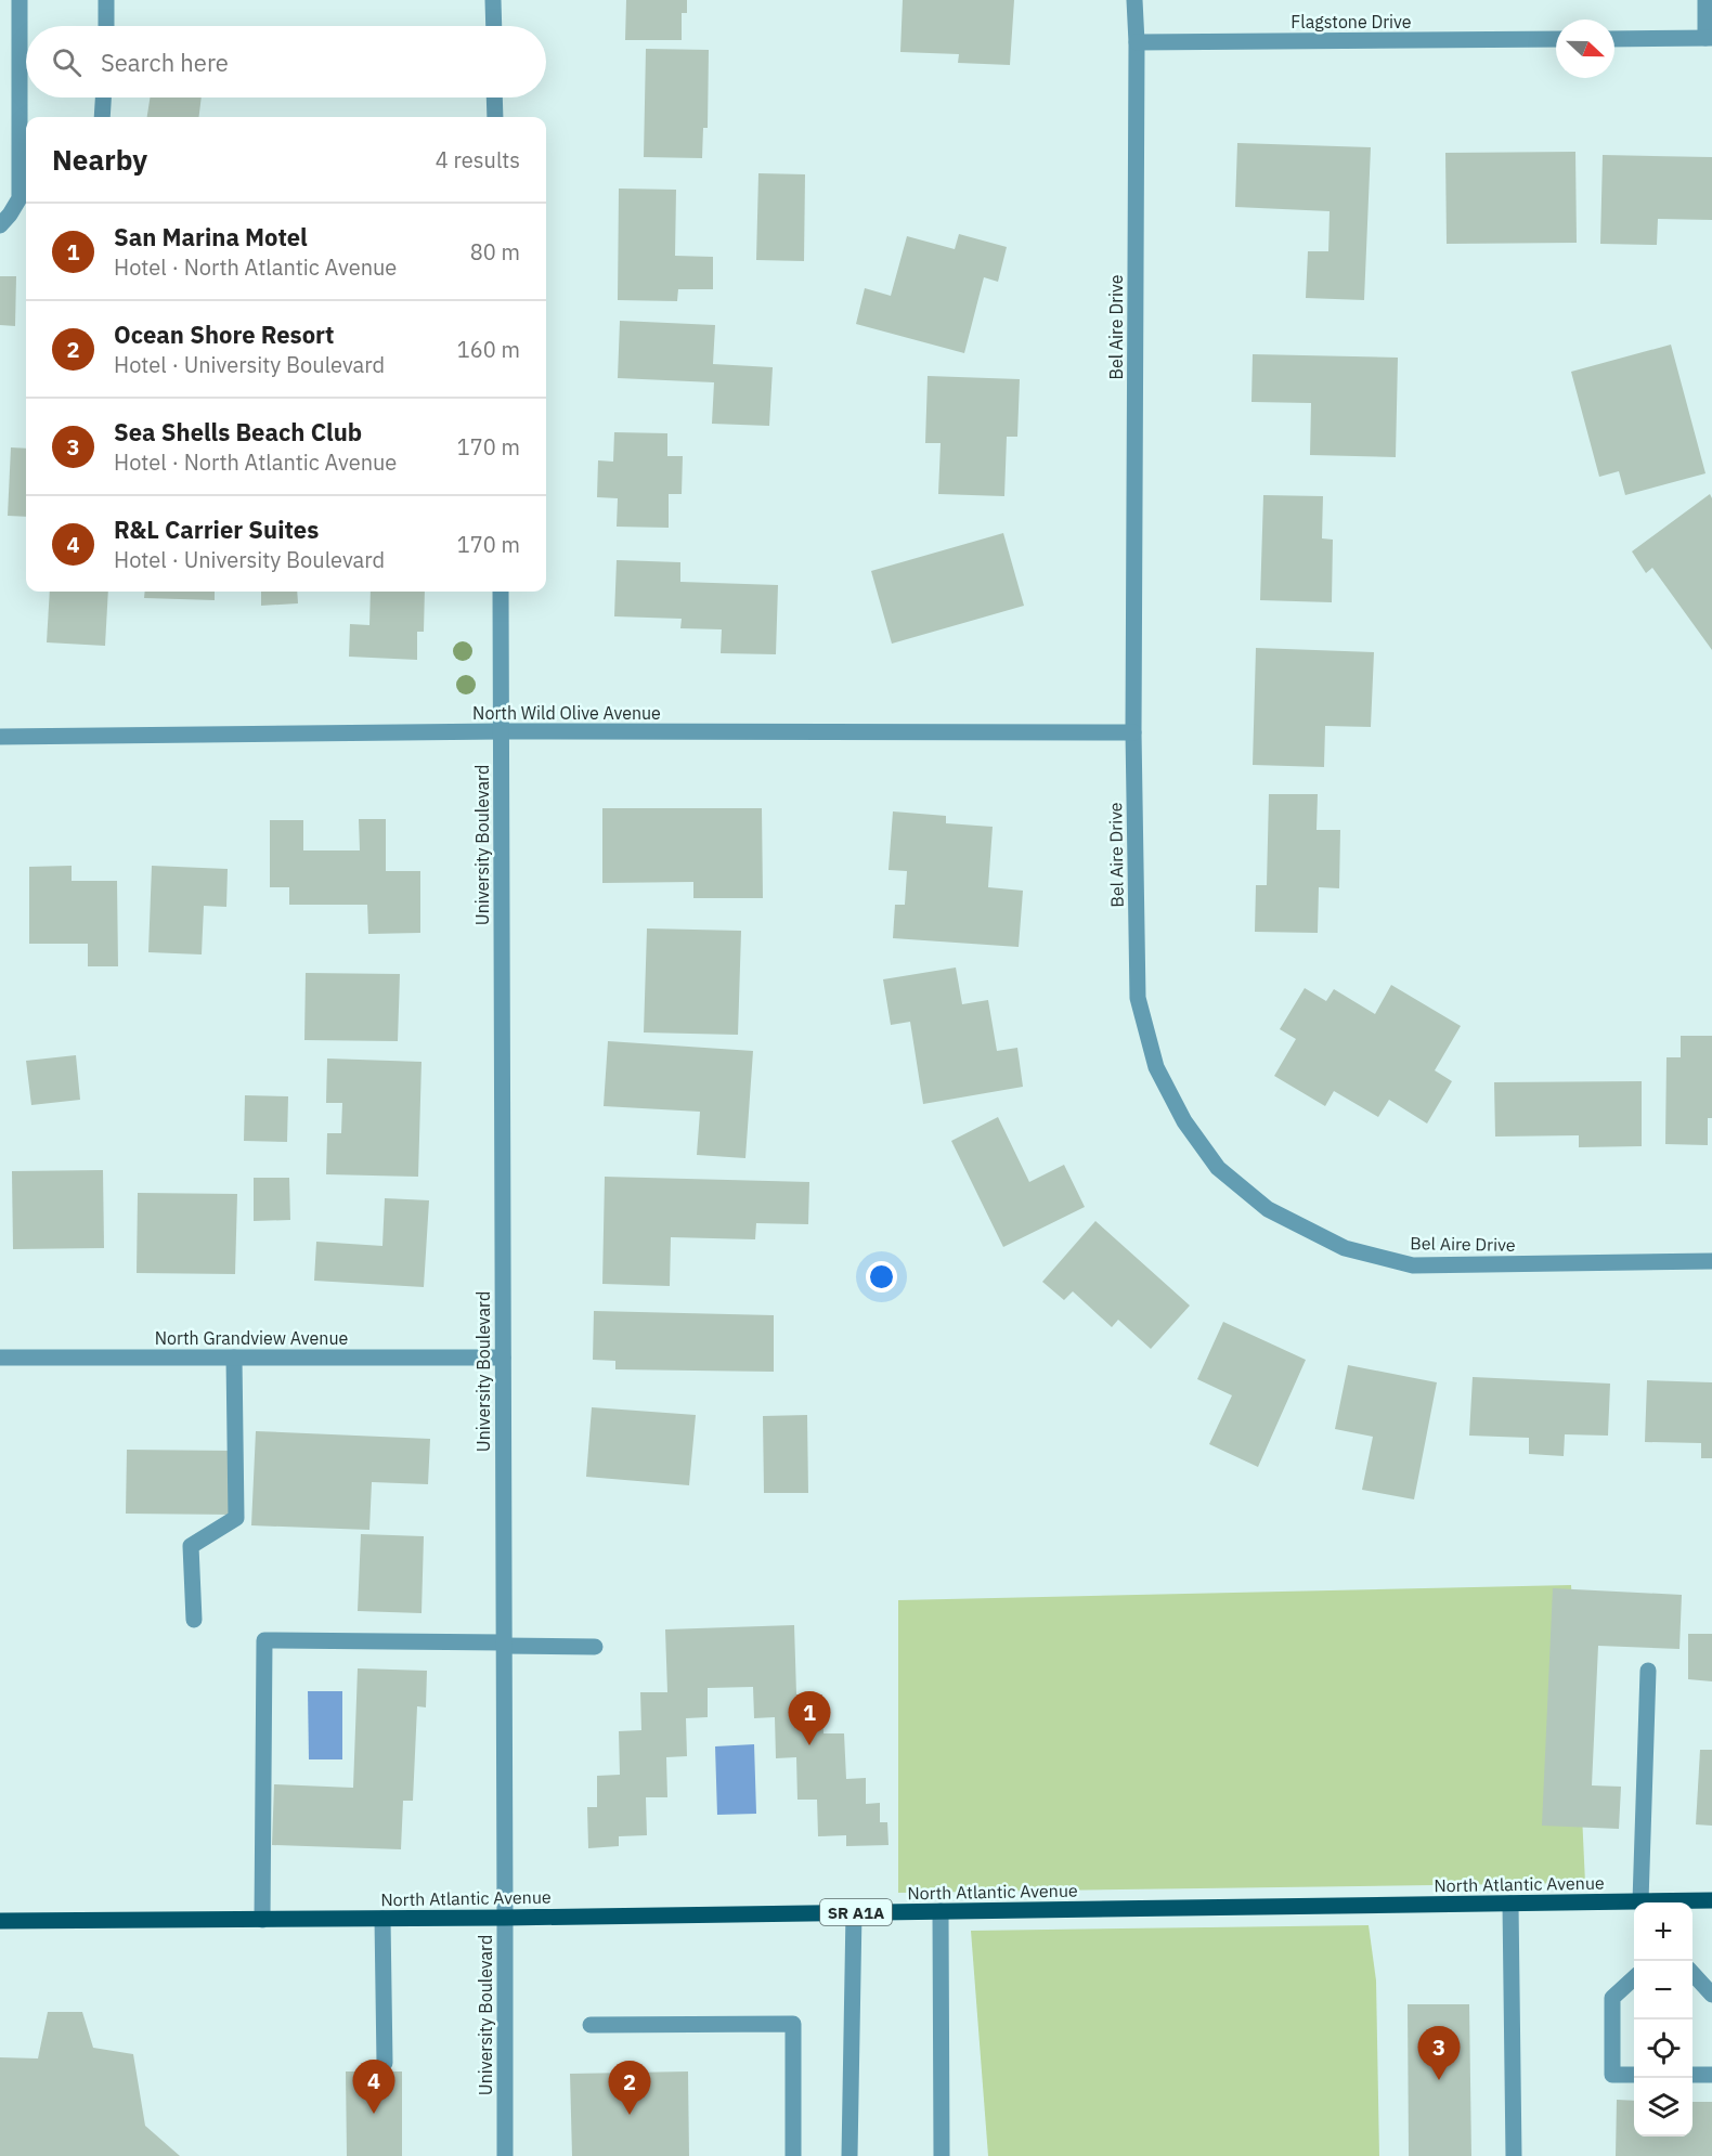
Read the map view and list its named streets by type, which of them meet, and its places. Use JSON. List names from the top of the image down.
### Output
{
  "streets": {
    "main road": ["North Atlantic Avenue", "SR A1A"],
    "street": [
      "Flagstone Drive",
      "Bel Aire Drive",
      "North Wild Olive Avenue",
      "University Boulevard",
      "North Grandview Avenue"
    ]
  },
  "crossings": [
    ["Flagstone Drive", "Bel Aire Drive"],
    ["Bel Aire Drive", "North Wild Olive Avenue"],
    ["North Wild Olive Avenue", "University Boulevard"],
    ["University Boulevard", "North Grandview Avenue"],
    ["University Boulevard", "North Atlantic Avenue"]
  ],
  "north": "right",
  "page": {
    "search": "Search here",
    "heading": ["Nearby", "4 results"],
    "list": [
      {
        "mark": "1",
        "name": "San Marina Motel",
        "note": "Hotel · North Atlantic Avenue",
        "value": "80 m"
      },
      {
        "mark": "2",
        "name": "Ocean Shore Resort",
        "note": "Hotel · University Boulevard",
        "value": "160 m"
      },
      {
        "mark": "3",
        "name": "Sea Shells Beach Club",
        "note": "Hotel · North Atlantic Avenue",
        "value": "170 m"
      },
      {
        "mark": "4",
        "name": "R&L Carrier Suites",
        "note": "Hotel · University Boulevard",
        "value": "170 m"
      }
    ],
    "pins": [
      "1",
      "3",
      "4",
      "2"
    ],
    "map_buttons": ["+", "−"]
  }
}
